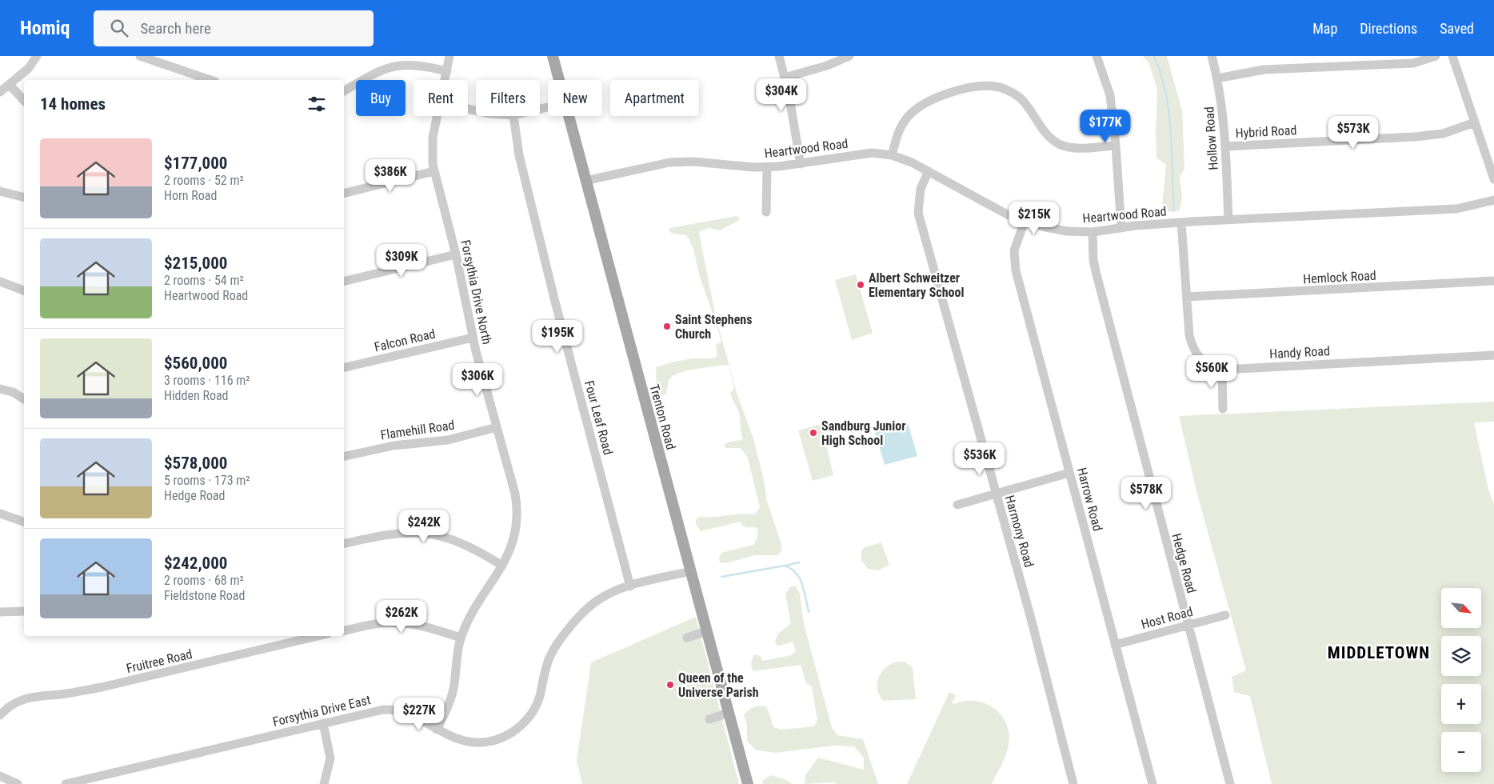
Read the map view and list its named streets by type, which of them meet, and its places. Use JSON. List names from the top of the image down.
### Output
{
  "streets": {
    "main road": ["Trenton Road"],
    "street": [
      "Hybrid Road",
      "Hollow Road",
      "Heartwood Road",
      "Hemlock Road",
      "Forsythia Drive North",
      "Falcon Road",
      "Handy Road",
      "Four Leaf Road",
      "Flamehill Road",
      "Harrow Road",
      "Harmony Road",
      "Hedge Road",
      "Host Road",
      "Fruitree Road",
      "Forsythia Drive East"
    ]
  },
  "crossings": [
    ["Hybrid Road", "Hollow Road"],
    ["Hollow Road", "Heartwood Road"],
    ["Heartwood Road", "Handy Road"],
    ["Heartwood Road", "Trenton Road"],
    ["Heartwood Road", "Harrow Road"],
    ["Heartwood Road", "Harmony Road"],
    ["Heartwood Road", "Hedge Road"],
    ["Hemlock Road", "Handy Road"],
    ["Forsythia Drive North", "Falcon Road"],
    ["Forsythia Drive North", "Flamehill Road"],
    ["Forsythia Drive North", "Forsythia Drive East"],
    ["Trenton Road", "Forsythia Drive East"],
    ["Four Leaf Road", "Forsythia Drive East"],
    ["Harrow Road", "Host Road"],
    ["Hedge Road", "Host Road"]
  ],
  "districts": ["MIDDLETOWN"],
  "places": [
    "Albert Schweitzer Elementary School",
    "Saint Stephens Church",
    "Sandburg Junior High School",
    "Queen of the Universe Parish"
  ],
  "north": "bottom right",
  "page": {
    "header": "Homiq",
    "search": "Search here",
    "nav": ["Map", "Directions", "Saved"],
    "price": [
      "$304K",
      "$177K",
      "$573K",
      "$386K",
      "$215K",
      "$309K",
      "$195K",
      "$560K",
      "$306K",
      "$536K",
      "$578K",
      "$242K",
      "$262K",
      "$227K"
    ],
    "chip": [
      "Buy",
      "Rent",
      "Filters",
      "New",
      "Apartment"
    ],
    "heading": "14 homes",
    "list": [
      {
        "name": "$177,000",
        "note": "2 rooms · 52 m² · Horn Road"
      },
      {
        "name": "$215,000",
        "note": "2 rooms · 54 m² · Heartwood Road"
      },
      {
        "name": "$560,000",
        "note": "3 rooms · 116 m² · Hidden Road"
      },
      {
        "name": "$578,000",
        "note": "5 rooms · 173 m² · Hedge Road"
      },
      {
        "name": "$242,000",
        "note": "2 rooms · 68 m² · Fieldstone Road"
      }
    ],
    "map_buttons": ["+", "−"]
  }
}
